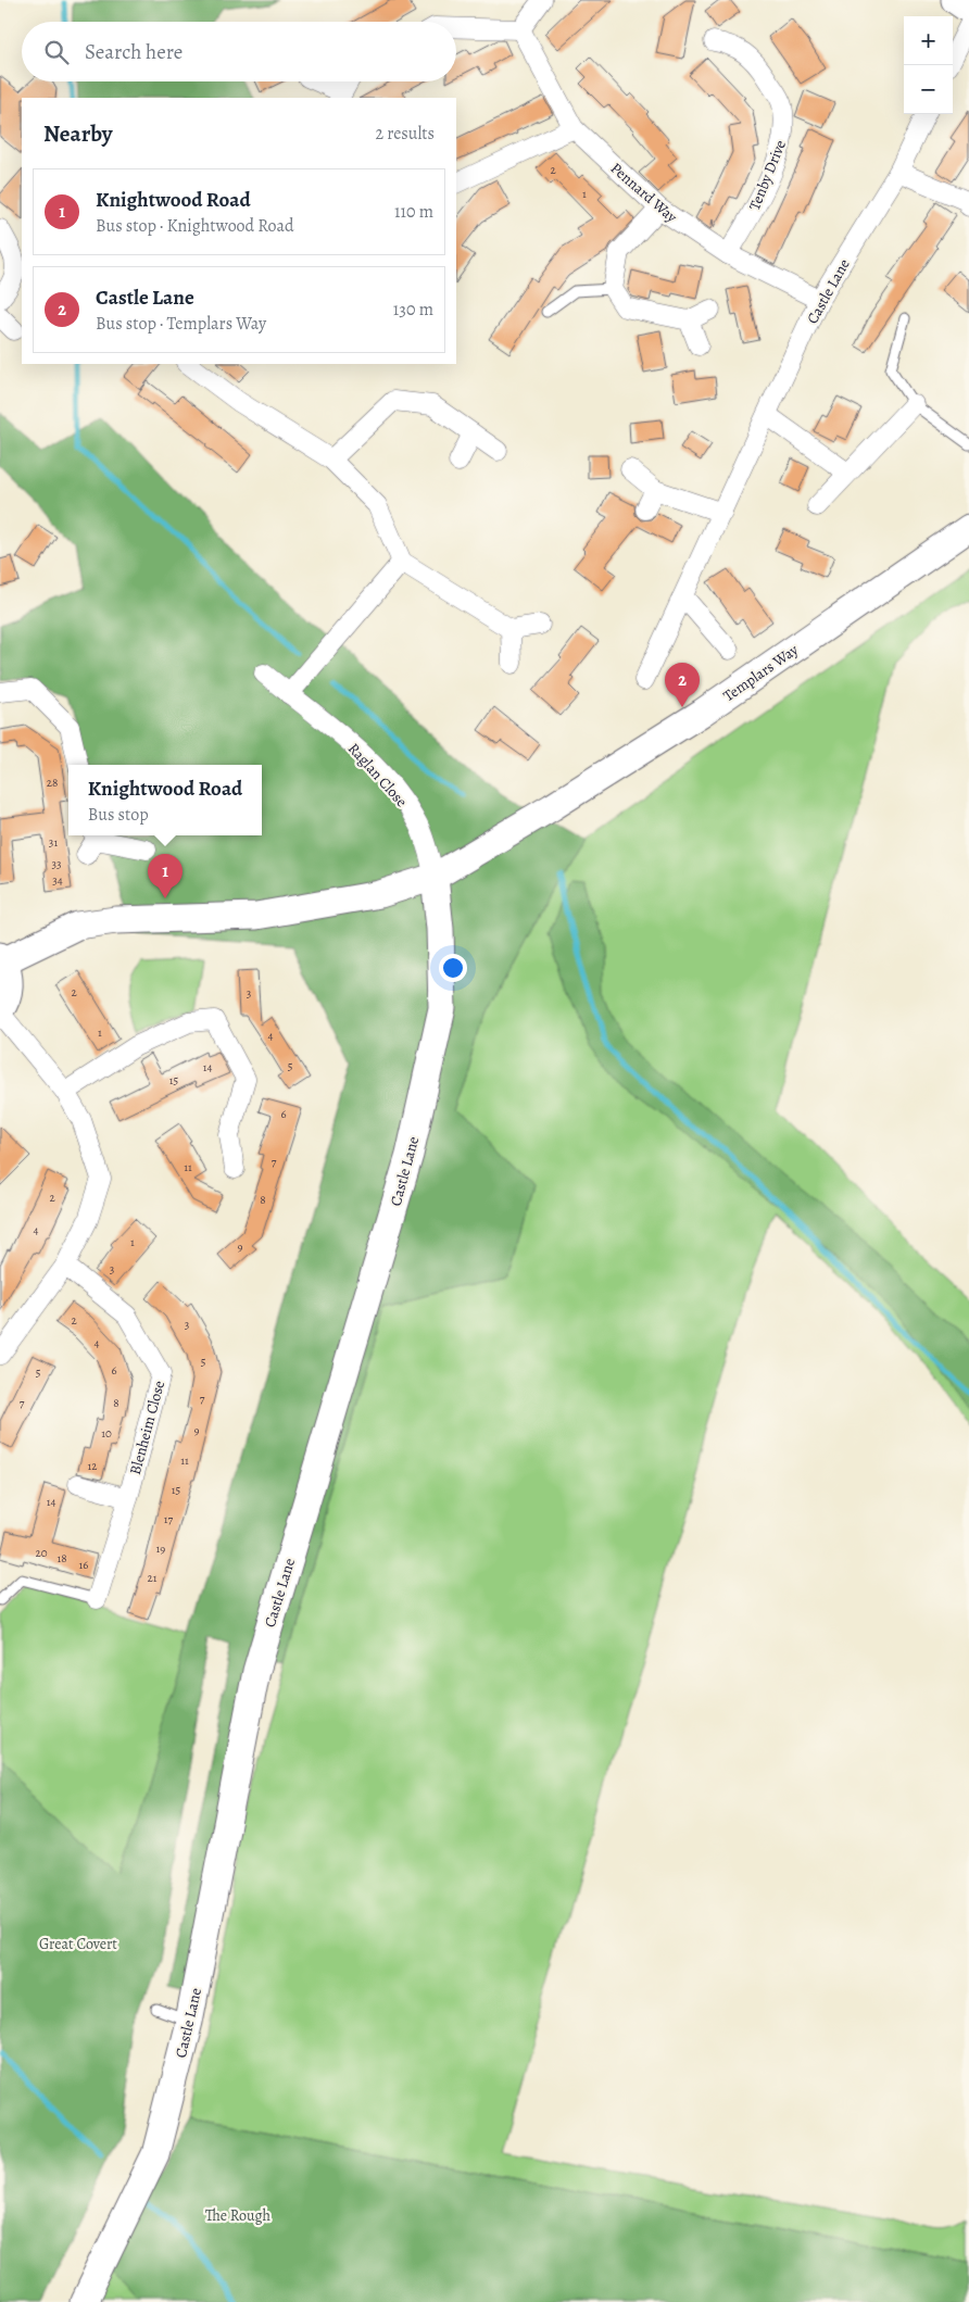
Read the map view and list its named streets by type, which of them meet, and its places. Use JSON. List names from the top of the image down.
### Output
{
  "streets": {
    "street": [
      "Tenby Drive",
      "Pennard Way",
      "Castle Lane",
      "Templars Way",
      "Raglan Close",
      "Blenheim Close"
    ]
  },
  "crossings": [
    ["Tenby Drive", "Pennard Way"],
    ["Pennard Way", "Castle Lane"],
    ["Castle Lane", "Templars Way"],
    ["Castle Lane", "Raglan Close"],
    ["Templars Way", "Raglan Close"]
  ],
  "parks": ["Great Covert", "The Rough"],
  "house_numbers": [
    "2",
    "1",
    "28",
    "31",
    "33",
    "34",
    "2",
    "3",
    "1",
    "4",
    "5",
    "14",
    "15",
    "6",
    "7",
    "11",
    "2",
    "8",
    "4",
    "1",
    "9",
    "3",
    "2",
    "3",
    "4",
    "5",
    "6",
    "5",
    "7",
    "7",
    "8",
    "9",
    "10",
    "11",
    "12",
    "15",
    "14",
    "17",
    "19",
    "20",
    "18",
    "16",
    "21"
  ],
  "page": {
    "map_buttons": ["+", "−"],
    "search": "Search here",
    "heading": ["Nearby", "2 results"],
    "list": [
      {
        "mark": "1",
        "name": "Knightwood Road",
        "note": "Bus stop · Knightwood Road",
        "value": "110 m"
      },
      {
        "mark": "2",
        "name": "Castle Lane",
        "note": "Bus stop · Templars Way",
        "value": "130 m"
      }
    ],
    "pins": ["2", "1"],
    "popup": ["Knightwood Road", "Bus stop"]
  }
}
